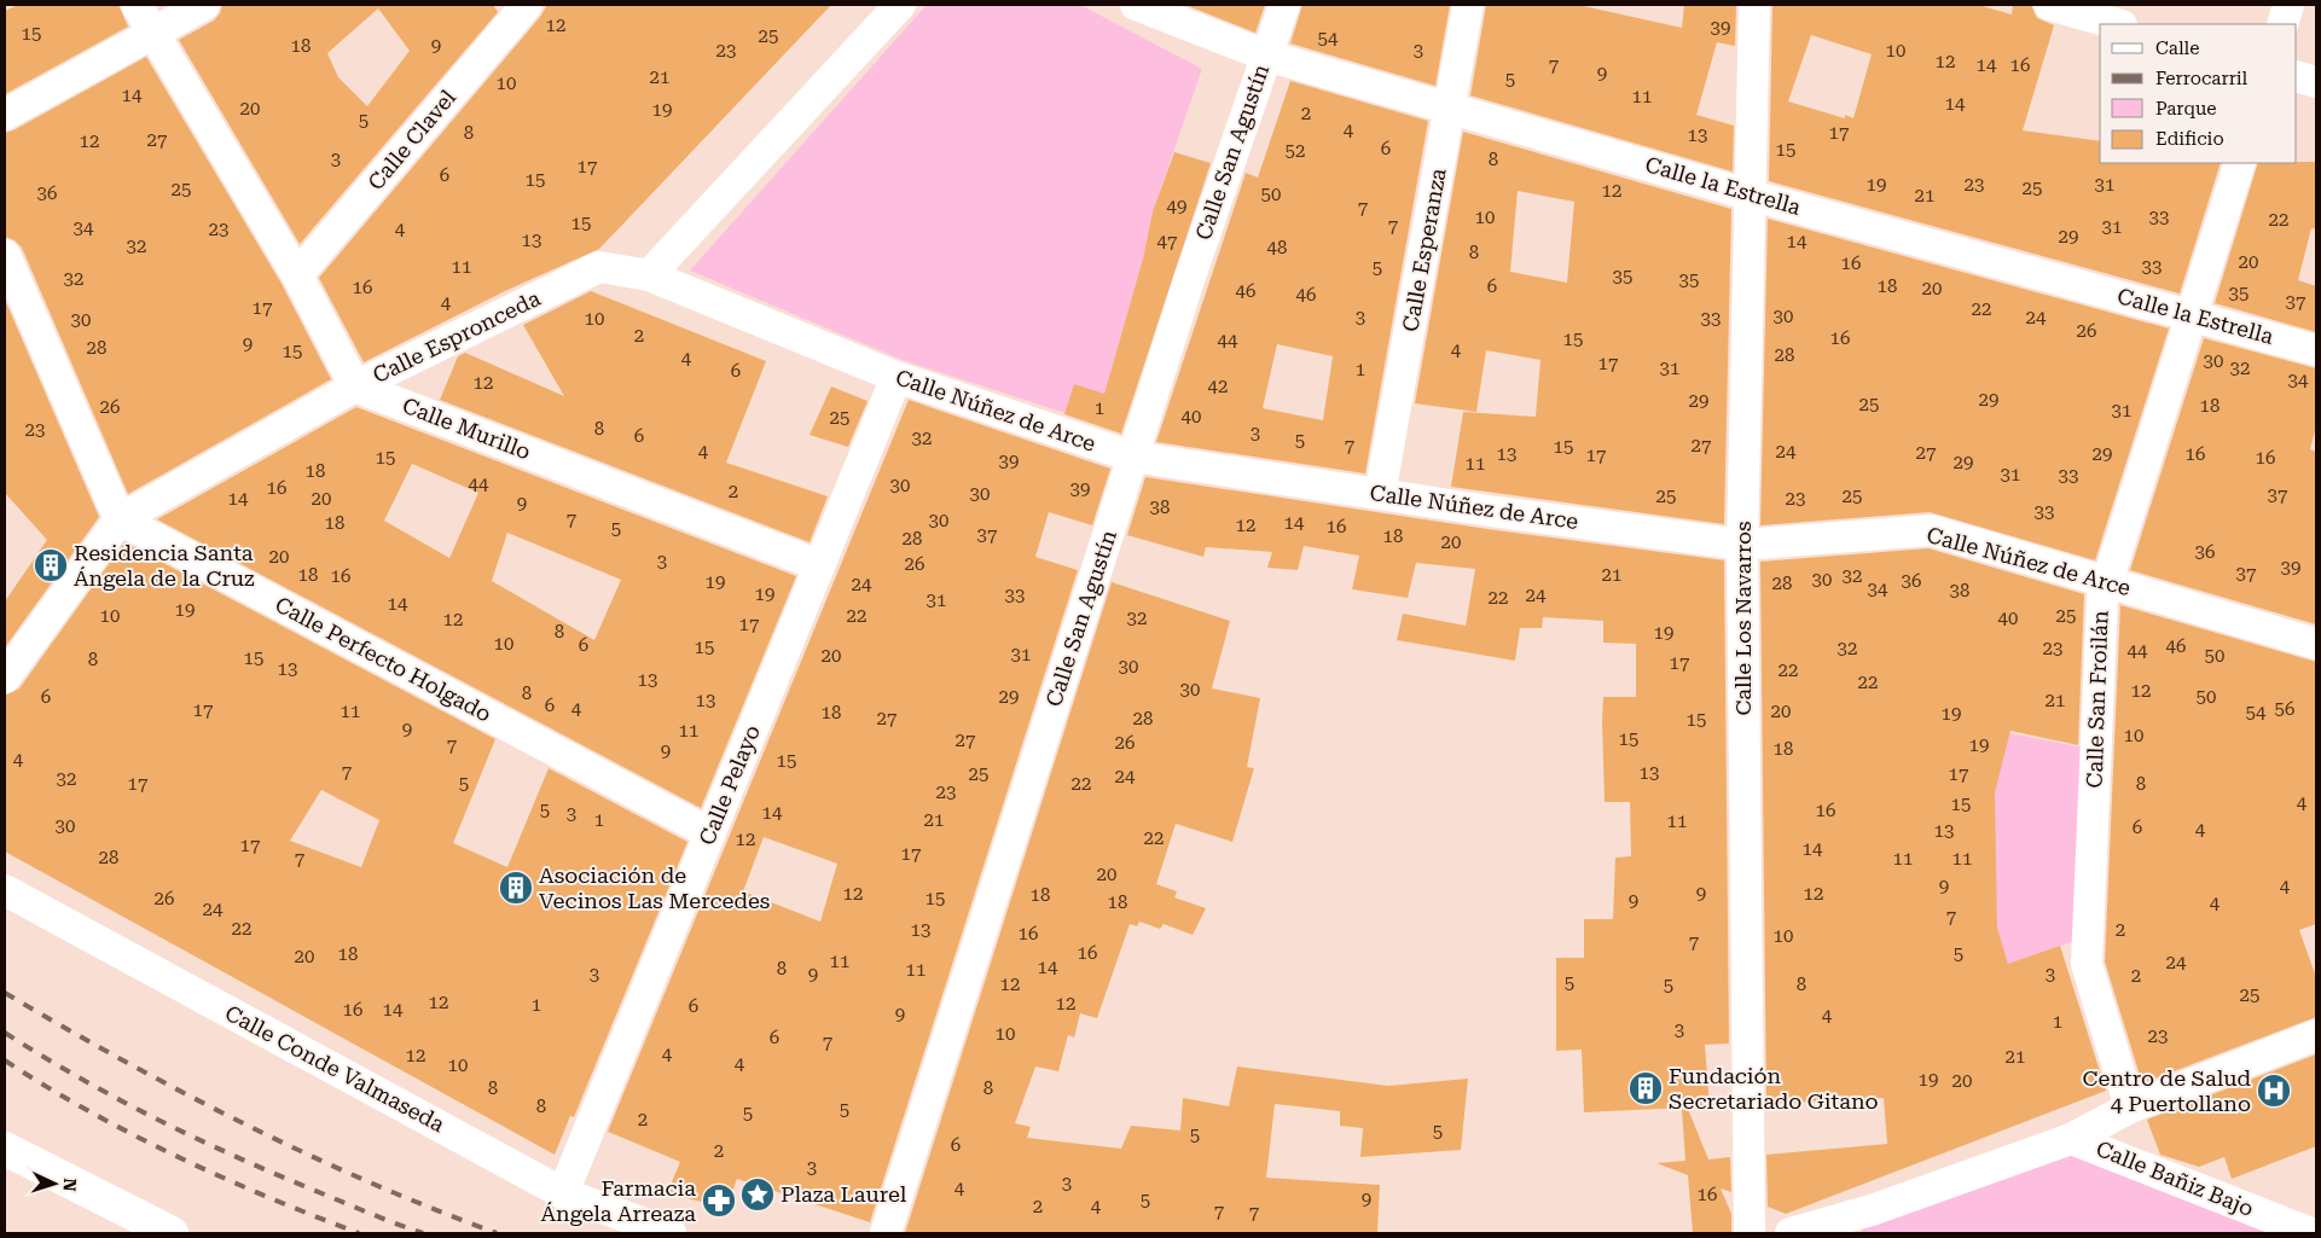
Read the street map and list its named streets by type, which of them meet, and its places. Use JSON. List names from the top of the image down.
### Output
{
  "streets": {
    "street": [
      "Calle Clavel",
      "Calle San Agustín",
      "Calle la Estrella",
      "Calle Esperanza",
      "Calle Espronceda",
      "Calle Núñez de Arce",
      "Calle Murillo",
      "Calle Los Navarros",
      "Calle Perfecto Holgado",
      "Calle San Froilán",
      "Calle Pelayo",
      "Calle Conde Valmaseda",
      "Calle Bañiz Bajo"
    ]
  },
  "crossings": [
    ["Calle San Agustín", "Calle la Estrella"],
    ["Calle San Agustín", "Calle Núñez de Arce"],
    ["Calle la Estrella", "Calle Esperanza"],
    ["Calle la Estrella", "Calle Los Navarros"],
    ["Calle la Estrella", "Calle San Froilán"],
    ["Calle Esperanza", "Calle Núñez de Arce"],
    ["Calle Espronceda", "Calle Núñez de Arce"],
    ["Calle Espronceda", "Calle Murillo"],
    ["Calle Espronceda", "Calle Perfecto Holgado"],
    ["Calle Núñez de Arce", "Calle Los Navarros"],
    ["Calle Núñez de Arce", "Calle San Froilán"],
    ["Calle Núñez de Arce", "Calle Pelayo"],
    ["Calle Murillo", "Calle Pelayo"],
    ["Calle Perfecto Holgado", "Calle Pelayo"],
    ["Calle Pelayo", "Calle Conde Valmaseda"]
  ],
  "places": {
    "building": ["Residencia Santa Ángela de la Cruz", "Asociación de Vecinos Las Mercedes", "Fundación Secretariado Gitano"],
    "hospital": ["Centro de Salud 4 Puertollano"],
    "place": ["Plaza Laurel"],
    "pharmacy": ["Farmacia Ángela Arreaza"]
  },
  "house_numbers": [
    "12",
    "39",
    "15",
    "25",
    "54",
    "18",
    "9",
    "23",
    "3",
    "10",
    "12",
    "7",
    "14",
    "16",
    "9",
    "21",
    "5",
    "10",
    "14",
    "11",
    "14",
    "20",
    "19",
    "2",
    "5",
    "4",
    "8",
    "17",
    "13",
    "27",
    "12",
    "6",
    "15",
    "52",
    "3",
    "8",
    "17",
    "6",
    "15",
    "19",
    "23",
    "31",
    "25",
    "25",
    "12",
    "36",
    "50",
    "21",
    "49",
    "7",
    "10",
    "33",
    "22",
    "15",
    "7",
    "31",
    "34",
    "23",
    "4",
    "29",
    "13",
    "47",
    "14",
    "32",
    "48",
    "8",
    "20",
    "16",
    "11",
    "33",
    "5",
    "35",
    "32",
    "35",
    "6",
    "18",
    "16",
    "20",
    "46",
    "35",
    "46",
    "37",
    "4",
    "17",
    "22",
    "30",
    "3",
    "24",
    "10",
    "33",
    "30",
    "26",
    "2",
    "16",
    "15",
    "44",
    "9",
    "28",
    "4",
    "15",
    "28",
    "4",
    "30",
    "17",
    "31",
    "32",
    "1",
    "6",
    "34",
    "12",
    "42",
    "29",
    "29",
    "25",
    "18",
    "26",
    "1",
    "31",
    "40",
    "25",
    "8",
    "23",
    "3",
    "6",
    "32",
    "5",
    "7",
    "27",
    "15",
    "4",
    "24",
    "27",
    "13",
    "29",
    "16",
    "17",
    "15",
    "16",
    "39",
    "29",
    "11",
    "18",
    "31",
    "33",
    "44",
    "30",
    "16",
    "39",
    "2",
    "30",
    "37",
    "25",
    "25",
    "14",
    "20",
    "23",
    "9",
    "38",
    "33",
    "7",
    "30",
    "18",
    "14",
    "12",
    "16",
    "5",
    "37",
    "18",
    "28",
    "20",
    "36",
    "20",
    "3",
    "26",
    "39",
    "37",
    "18",
    "21",
    "16",
    "32",
    "30",
    "36",
    "19",
    "28",
    "24",
    "34",
    "38",
    "19",
    "33",
    "24",
    "22",
    "31",
    "14",
    "19",
    "10",
    "22",
    "25",
    "32",
    "40",
    "12",
    "17",
    "8",
    "19",
    "10",
    "6",
    "46",
    "15",
    "32",
    "23",
    "44",
    "31",
    "20",
    "50",
    "15",
    "8",
    "17",
    "30",
    "13",
    "22",
    "13",
    "22",
    "30",
    "12",
    "8",
    "6",
    "29",
    "50",
    "13",
    "21",
    "6",
    "4",
    "56",
    "17",
    "11",
    "20",
    "18",
    "54",
    "19",
    "27",
    "28",
    "15",
    "9",
    "11",
    "10",
    "15",
    "27",
    "26",
    "7",
    "19",
    "18",
    "9",
    "4",
    "15",
    "7",
    "13",
    "25",
    "17",
    "24",
    "32",
    "17",
    "5",
    "22",
    "8",
    "23",
    "4",
    "15",
    "5",
    "16",
    "14",
    "3",
    "1",
    "21",
    "11",
    "30",
    "6",
    "4",
    "13",
    "22",
    "12",
    "17",
    "14",
    "17",
    "28",
    "7",
    "11",
    "11",
    "20",
    "9",
    "4",
    "12",
    "9",
    "12",
    "18",
    "26",
    "15",
    "9",
    "18",
    "4",
    "24",
    "7",
    "22",
    "13",
    "2",
    "16",
    "10",
    "7",
    "16",
    "18",
    "5",
    "20",
    "11",
    "24",
    "14",
    "8",
    "11",
    "3",
    "9",
    "3",
    "2",
    "5",
    "12",
    "8",
    "5",
    "25",
    "12",
    "12",
    "1",
    "6",
    "16",
    "14",
    "9",
    "4",
    "1",
    "3",
    "10",
    "23",
    "6",
    "7",
    "4",
    "12",
    "21",
    "4",
    "10",
    "19",
    "20",
    "8",
    "8",
    "8",
    "5",
    "5",
    "2",
    "5",
    "5",
    "6",
    "2",
    "3",
    "3",
    "4",
    "16",
    "9",
    "5",
    "2",
    "4",
    "7",
    "7"
  ],
  "legend": [
    "Calle",
    "Ferrocarril",
    "Parque",
    "Edificio"
  ],
  "north": "right"
}
